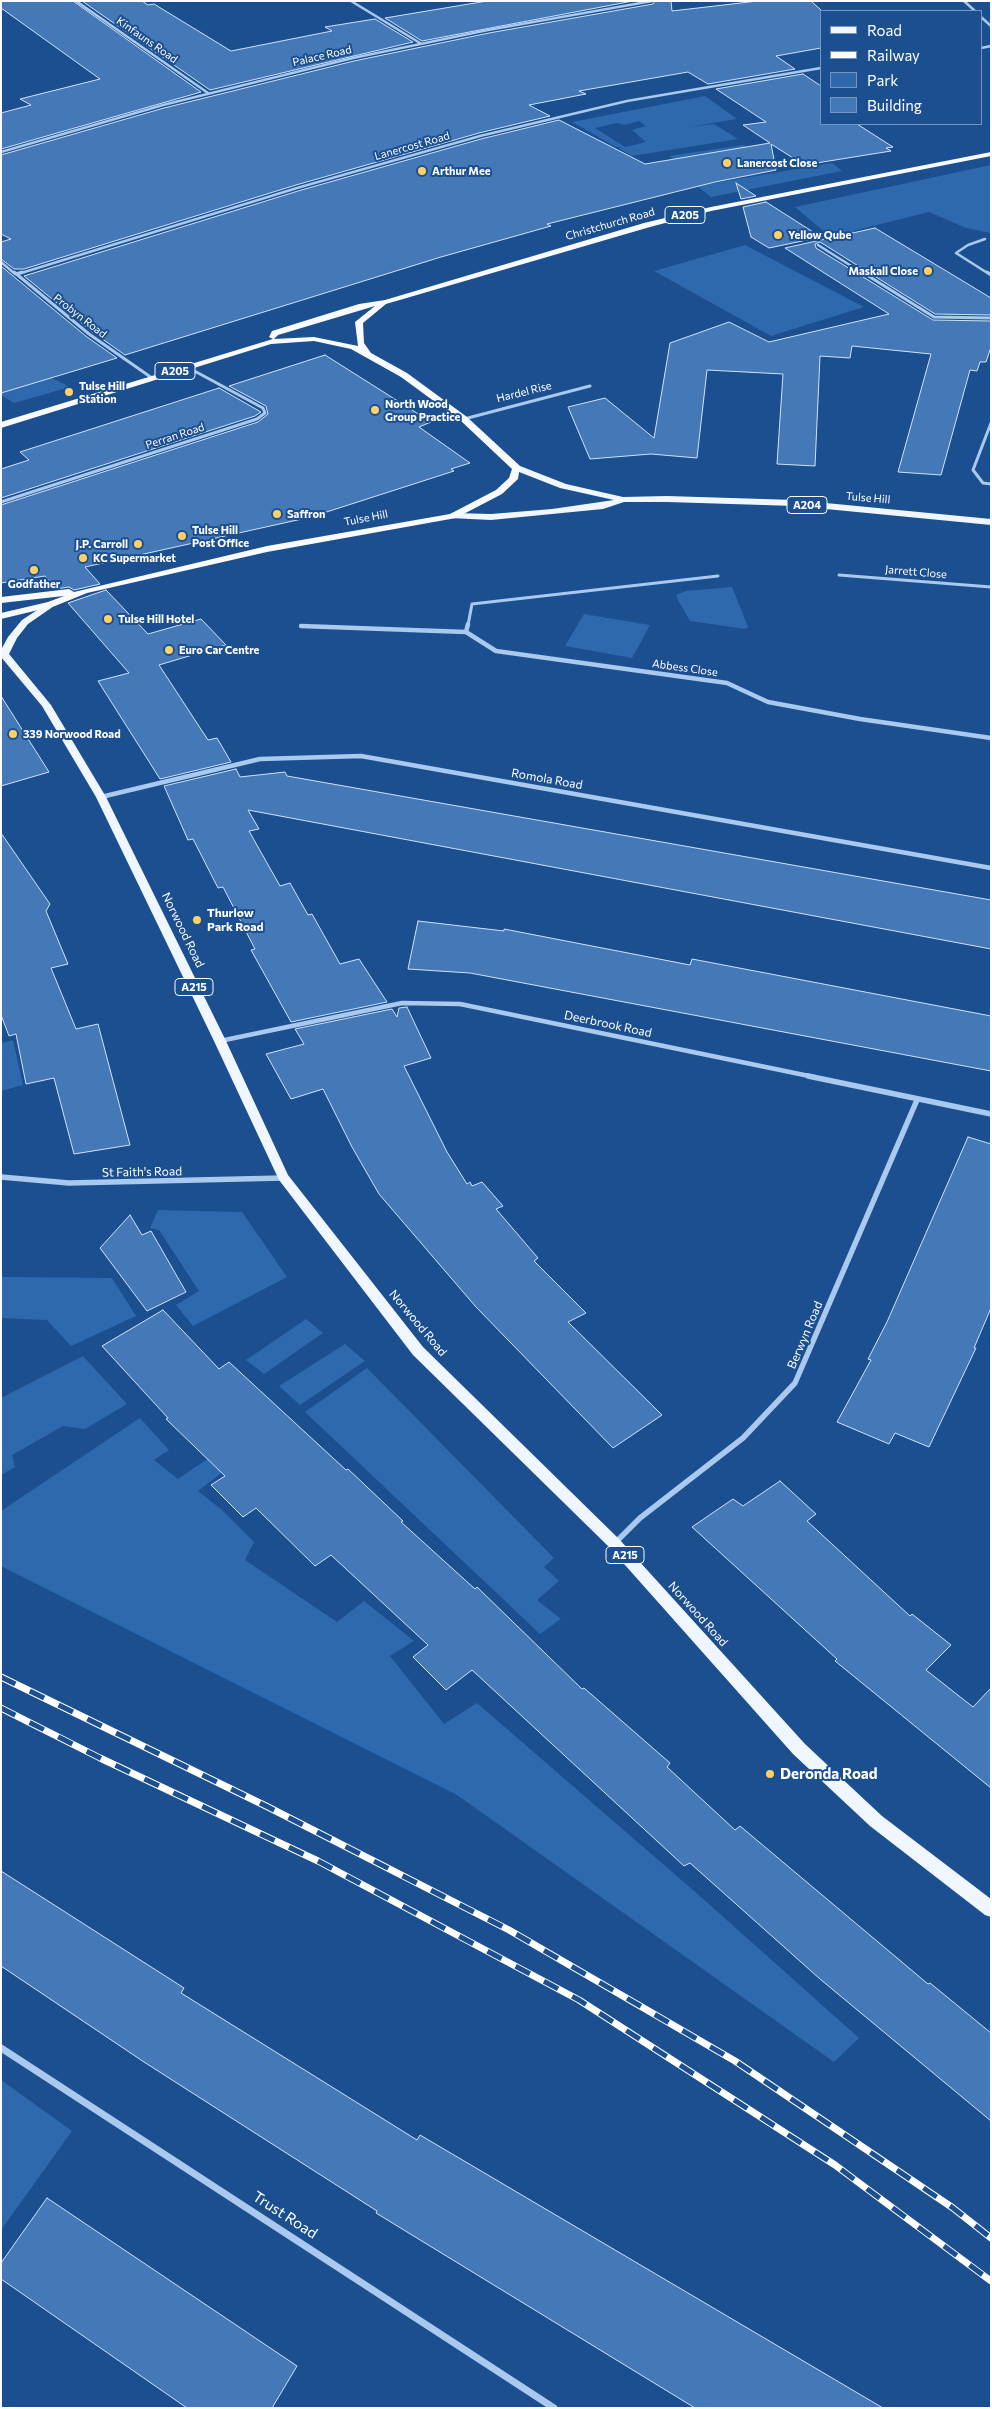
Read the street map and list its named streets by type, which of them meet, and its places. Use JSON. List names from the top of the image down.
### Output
{
  "streets": {
    "highway": ["A205", "Christchurch Road", "Tulse Hill"],
    "main road": ["A204", "Norwood Road", "A215"],
    "street": [
      "Kinfauns Road",
      "Palace Road",
      "Lanercost Road",
      "Probyn Road",
      "Hardel Rise",
      "Perran Road",
      "Jarrett Close",
      "Abbess Close",
      "Romola Road",
      "Deerbrook Road",
      "St Faith's Road",
      "Berwyn Road",
      "Trust Road"
    ]
  },
  "crossings": [
    ["Kinfauns Road", "Palace Road"],
    ["Lanercost Road", "Probyn Road"],
    ["A205", "Christchurch Road"],
    ["A205", "Hardel Rise"],
    ["A205", "Tulse Hill"],
    ["Christchurch Road", "Probyn Road"],
    ["Christchurch Road", "Perran Road"],
    ["Tulse Hill", "Norwood Road"],
    ["Romola Road", "Norwood Road"],
    ["Norwood Road", "Deerbrook Road"],
    ["Norwood Road", "St Faith's Road"],
    ["Norwood Road", "Berwyn Road"],
    ["Deerbrook Road", "Berwyn Road"]
  ],
  "places": [
    "Lanercost Close",
    "Arthur Mee",
    "Yellow Qube",
    "Maskall Close",
    "Tulse Hill Station",
    "North Wood Group Practice",
    "Saffron",
    "Tulse Hill Post Office",
    "J.P. Carroll",
    "KC Supermarket",
    "Godfather",
    "Tulse Hill Hotel",
    "Euro Car Centre",
    "339 Norwood Road",
    "Thurlow Park Road",
    "Deronda Road"
  ],
  "legend": [
    "Road",
    "Railway",
    "Park",
    "Building"
  ]
}
